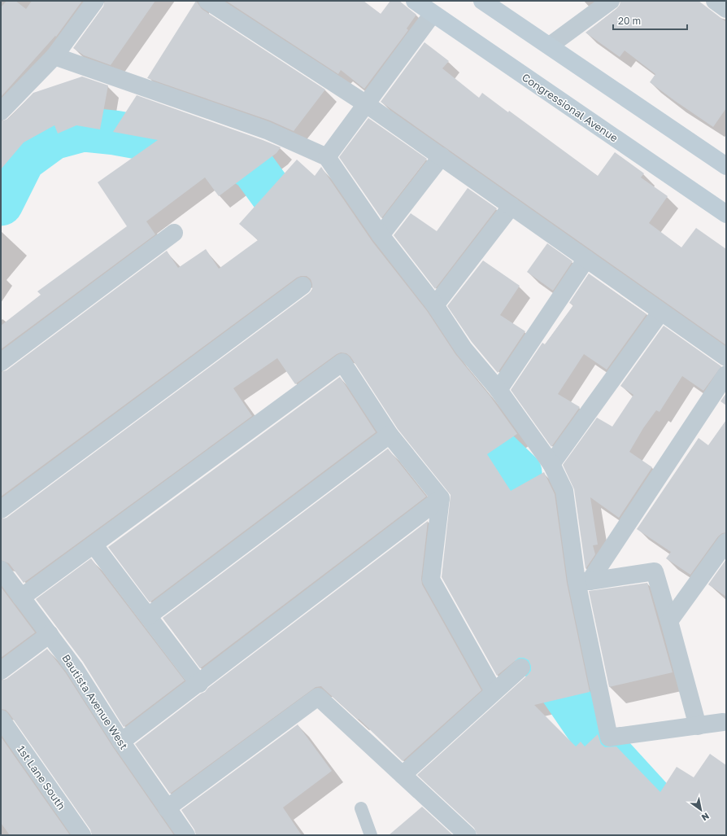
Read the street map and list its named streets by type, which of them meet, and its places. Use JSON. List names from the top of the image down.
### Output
{
  "streets": {
    "main road": ["Congressional Avenue"],
    "street": ["Bautista Avenue West", "1st Lane South"]
  },
  "scale_bar": "20 m",
  "north": "bottom right"
}
